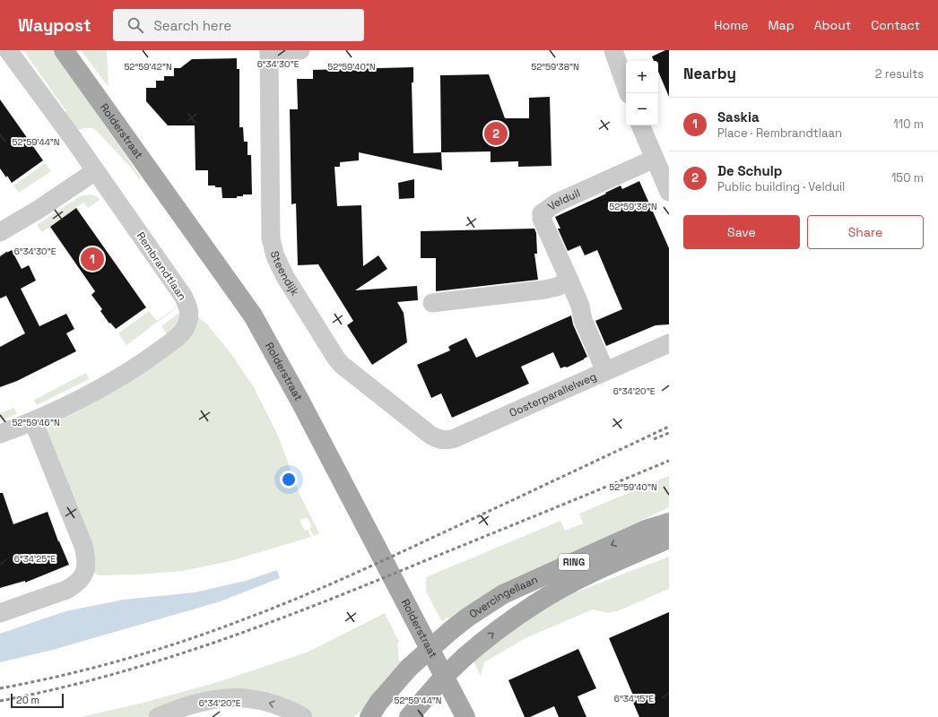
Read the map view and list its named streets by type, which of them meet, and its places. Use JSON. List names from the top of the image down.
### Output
{
  "streets": {
    "main road": ["Rolderstraat", "RING", "Overcingellaan"],
    "street": [
      "Velduil",
      "Rembrandtlaan",
      "Steendijk",
      "Oosterparallelweg"
    ]
  },
  "crossings": [
    ["Velduil", "Oosterparallelweg"],
    ["Steendijk", "Oosterparallelweg"]
  ],
  "scale_bar": "20 m",
  "page": {
    "header": "Waypost",
    "search": "Search here",
    "nav": [
      "Home",
      "Map",
      "About",
      "Contact"
    ],
    "heading": ["Nearby", "2 results"],
    "map_buttons": ["+", "−"],
    "list": [
      {
        "mark": "1",
        "name": "Saskia",
        "note": "Place · Rembrandtlaan",
        "value": "110 m"
      },
      {
        "mark": "2",
        "name": "De Schulp",
        "note": "Public building · Velduil",
        "value": "150 m"
      }
    ],
    "pins": ["2", "1"],
    "buttons": ["Save", "Share"],
    "scale": "20 m"
  },
  "coordinates": [
    "6°34'30\"E",
    "52°59'42\"N",
    "52°59'40\"N",
    "52°59'38\"N",
    "52°59'44\"N",
    "6°34'20\"E",
    "52°59'46\"N",
    "6°34'25\"E",
    "6°34'15\"E"
  ]
}
